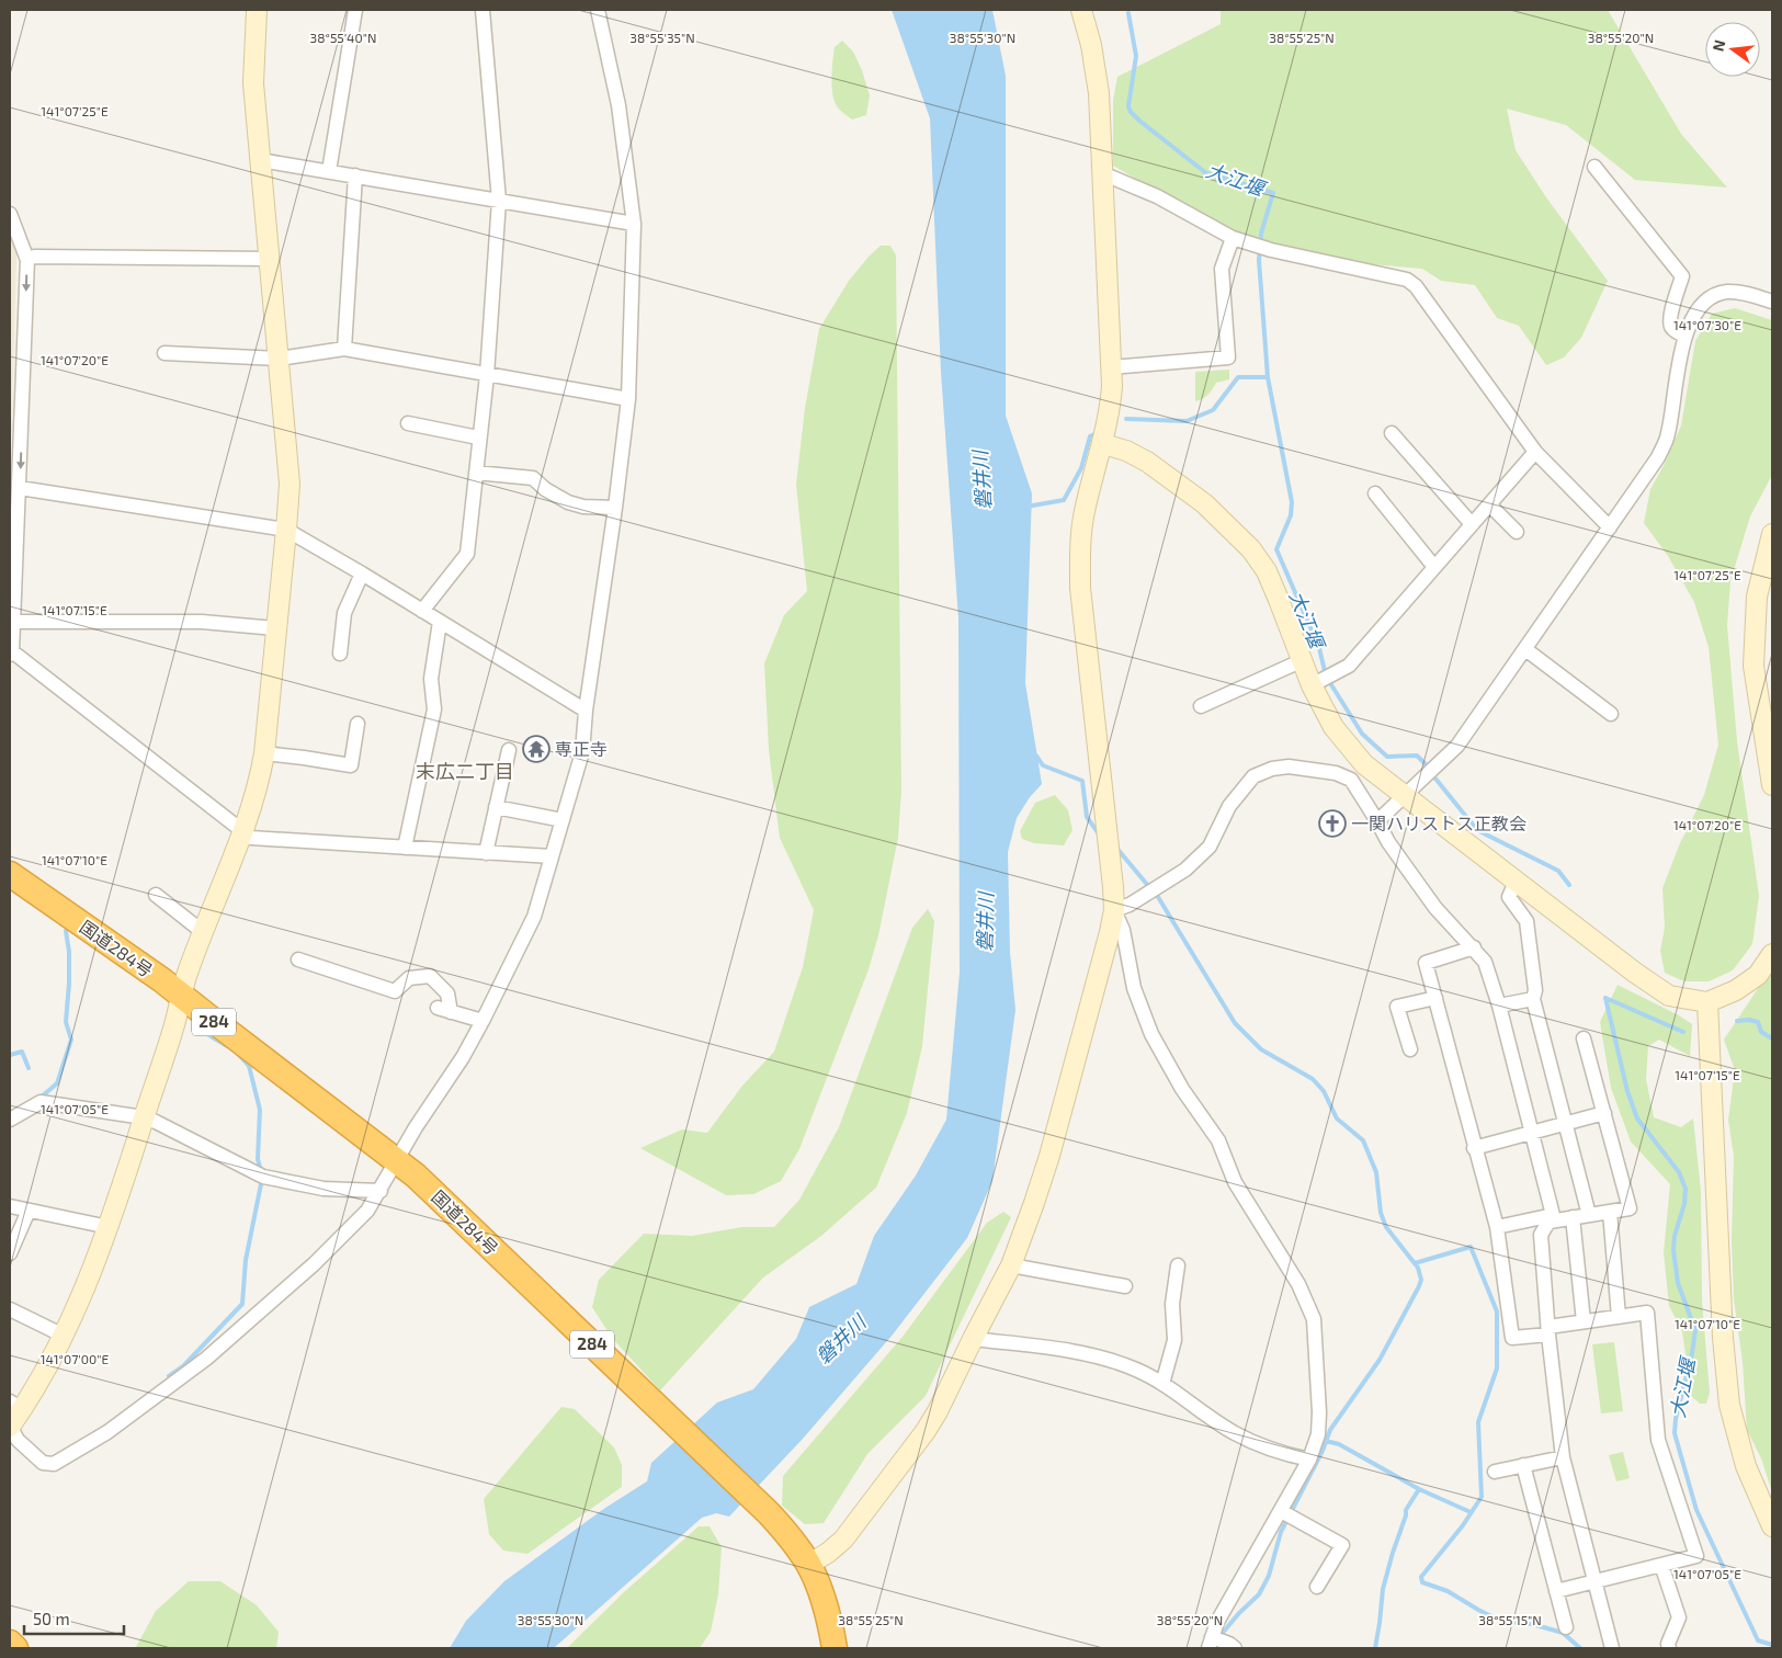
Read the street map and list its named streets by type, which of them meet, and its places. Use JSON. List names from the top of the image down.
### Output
{
  "streets": {
    "highway": ["国道284号", "284"]
  },
  "districts": ["末広二丁目"],
  "water": ["大江堰", "磐井川"],
  "places": {
    "temple": ["専正寺"],
    "church": ["一関ハリストス正教会"]
  },
  "scale_bar": "50 m",
  "north": "left",
  "coordinates": [
    "38°55'35\"N",
    "38°55'30\"N",
    "38°55'25\"N",
    "38°55'20\"N",
    "38°55'40\"N",
    "141°07'25\"E",
    "141°07'30\"E",
    "141°07'20\"E",
    "141°07'15\"E",
    "141°07'10\"E",
    "141°07'05\"E",
    "141°07'00\"E",
    "38°55'15\"N"
  ]
}
